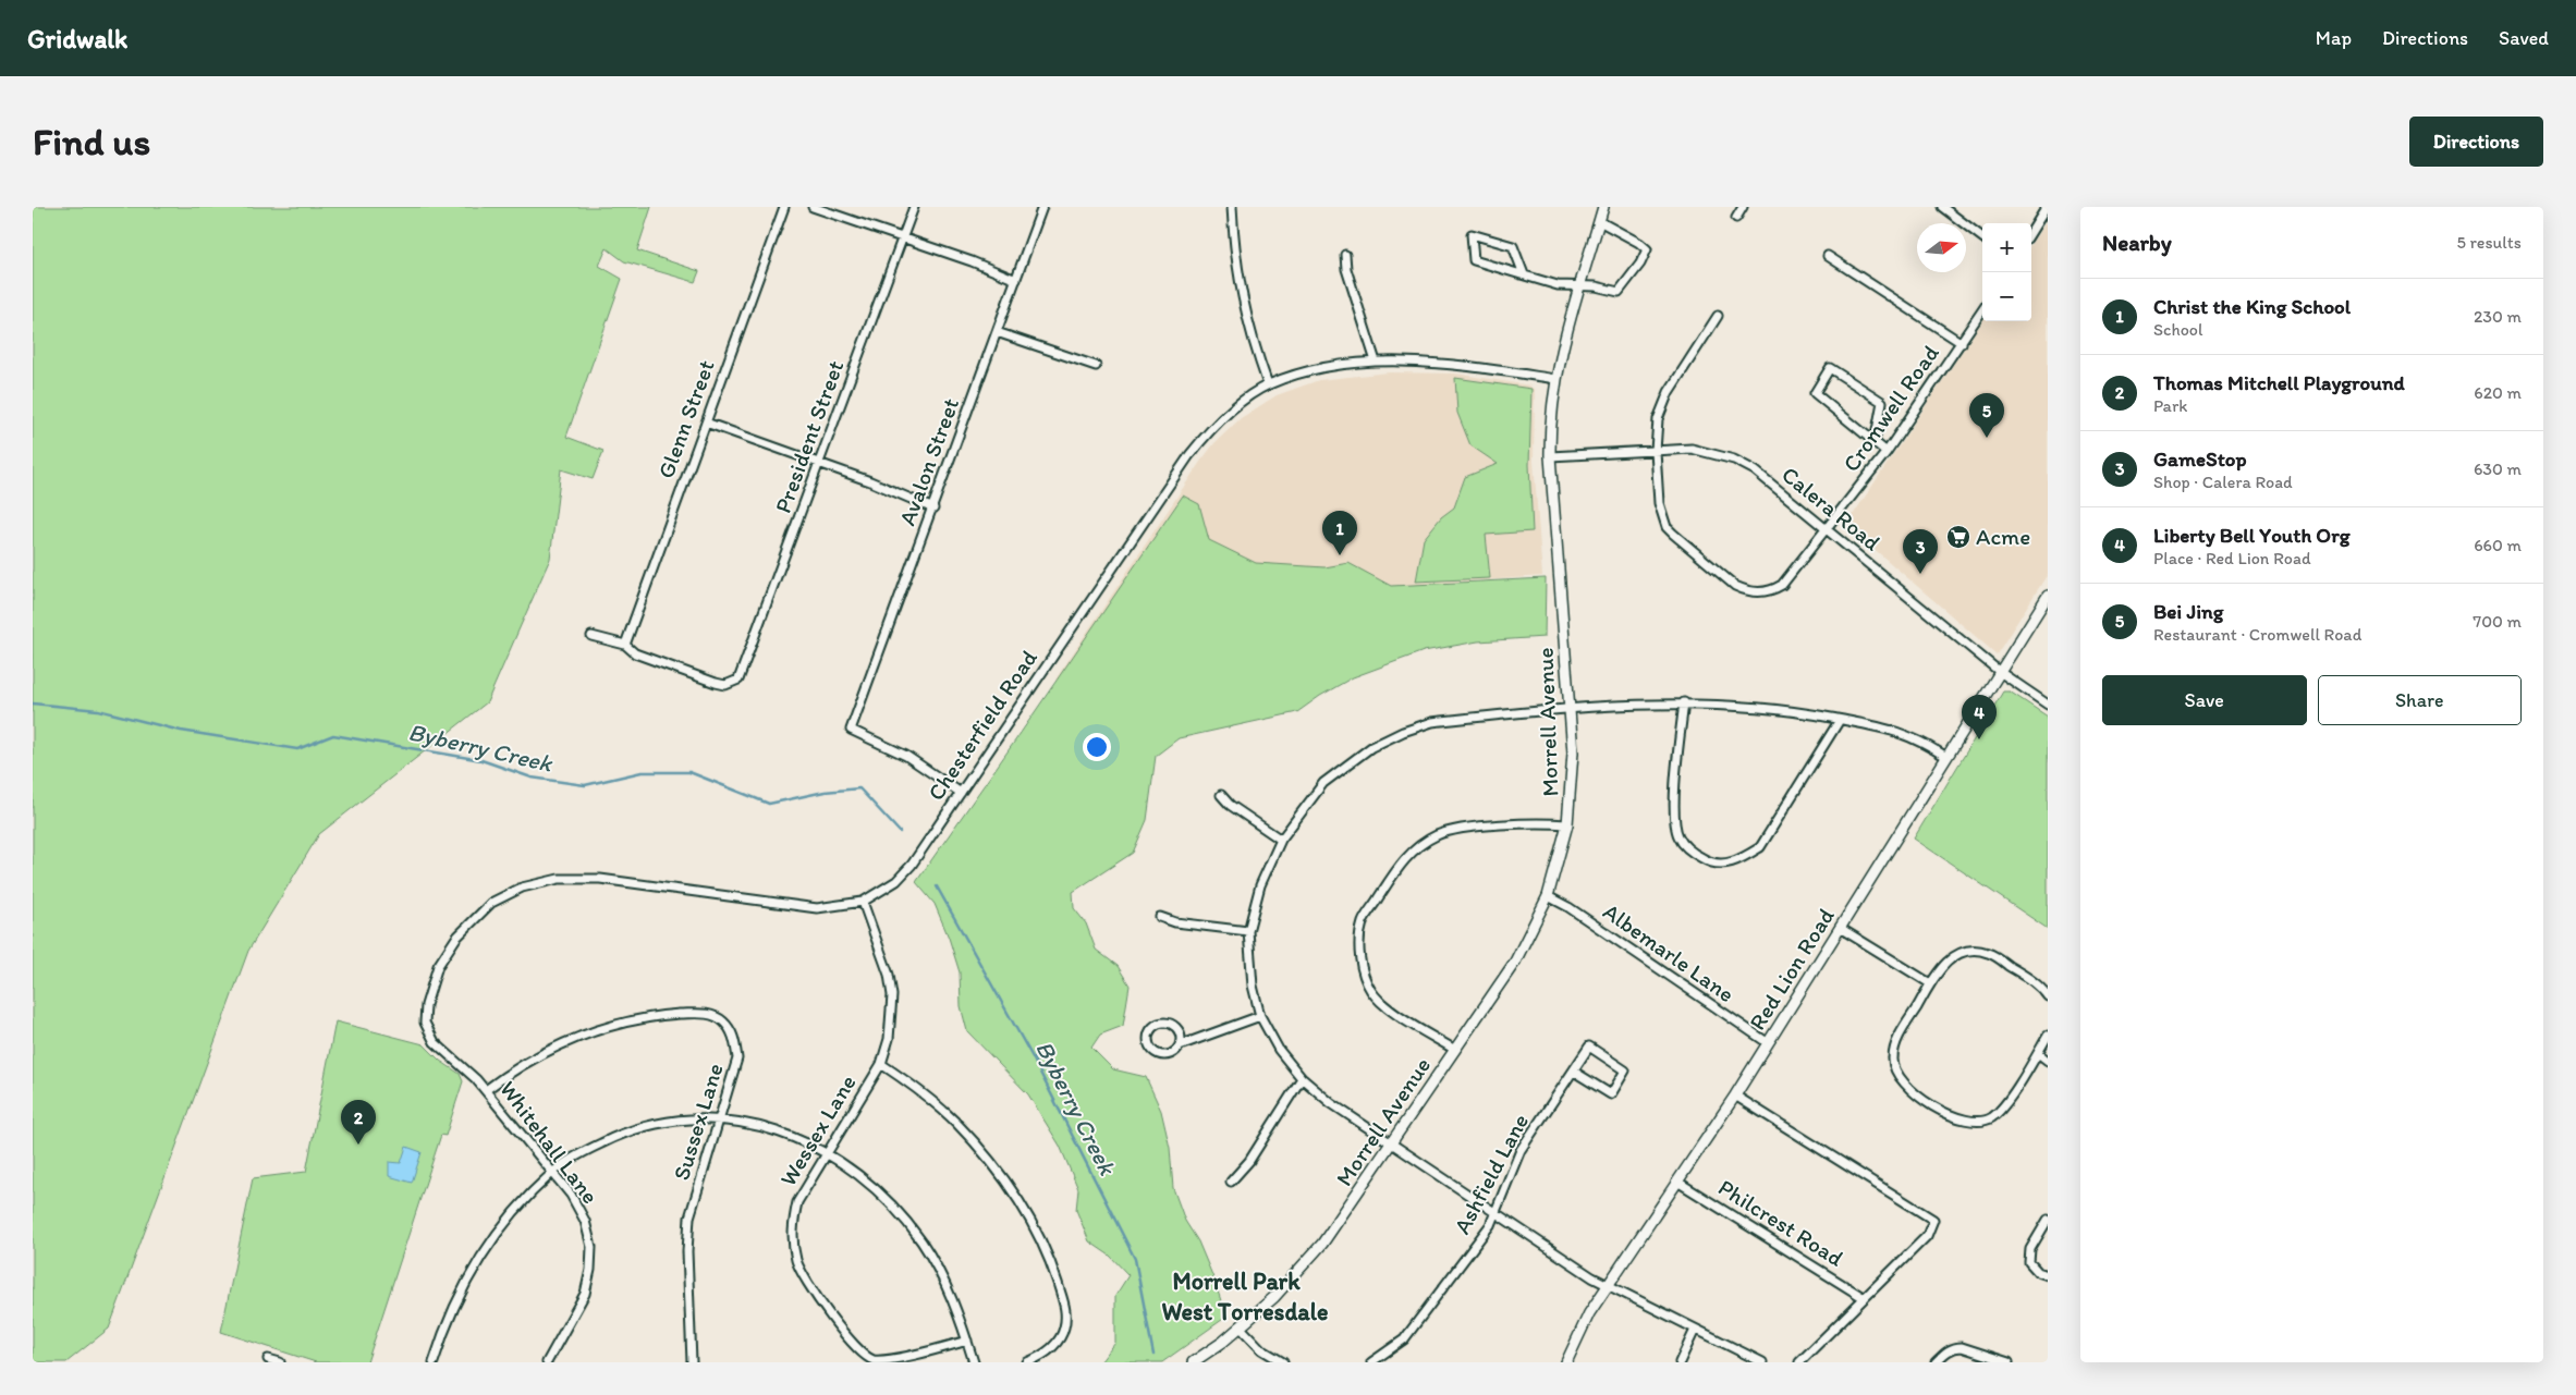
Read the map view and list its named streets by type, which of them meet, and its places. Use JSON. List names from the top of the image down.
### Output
{
  "streets": {
    "street": [
      "Cromwell Road",
      "Glenn Street",
      "President Street",
      "Avalon Street",
      "Calera Road",
      "Morrell Avenue",
      "Chesterfield Road",
      "Albemarle Lane",
      "Red Lion Road",
      "Sussex Lane",
      "Wessex Lane",
      "Whitehall Lane",
      "Ashfield Lane",
      "Philcrest Road"
    ]
  },
  "crossings": [
    ["Cromwell Road", "Calera Road"],
    ["Glenn Street", "President Street"],
    ["Avalon Street", "Chesterfield Road"],
    ["Calera Road", "Morrell Avenue"],
    ["Calera Road", "Red Lion Road"],
    ["Morrell Avenue", "Chesterfield Road"],
    ["Morrell Avenue", "Albemarle Lane"],
    ["Chesterfield Road", "Wessex Lane"],
    ["Chesterfield Road", "Whitehall Lane"],
    ["Albemarle Lane", "Red Lion Road"],
    ["Red Lion Road", "Philcrest Road"],
    ["Sussex Lane", "Whitehall Lane"]
  ],
  "districts": ["Morrell Park", "West Torresdale"],
  "water": ["Byberry Creek"],
  "places": {
    "supermarket": ["Acme"]
  },
  "north": "right",
  "page": {
    "header": "Gridwalk",
    "nav": ["Map", "Directions", "Saved"],
    "buttons": [
      "Directions",
      ["Save", "Share"]
    ],
    "title": "Find us",
    "heading": ["Nearby", "5 results"],
    "map_buttons": ["+", "−"],
    "list": [
      {
        "mark": "1",
        "name": "Christ the King School",
        "note": "School",
        "value": "230 m"
      },
      {
        "mark": "2",
        "name": "Thomas Mitchell Playground",
        "note": "Park",
        "value": "620 m"
      },
      {
        "mark": "3",
        "name": "GameStop",
        "note": "Shop · Calera Road",
        "value": "630 m"
      },
      {
        "mark": "4",
        "name": "Liberty Bell Youth Org",
        "note": "Place · Red Lion Road",
        "value": "660 m"
      },
      {
        "mark": "5",
        "name": "Bei Jing",
        "note": "Restaurant · Cromwell Road",
        "value": "700 m"
      }
    ],
    "pins": [
      "5",
      "1",
      "3",
      "4",
      "2"
    ]
  }
}
